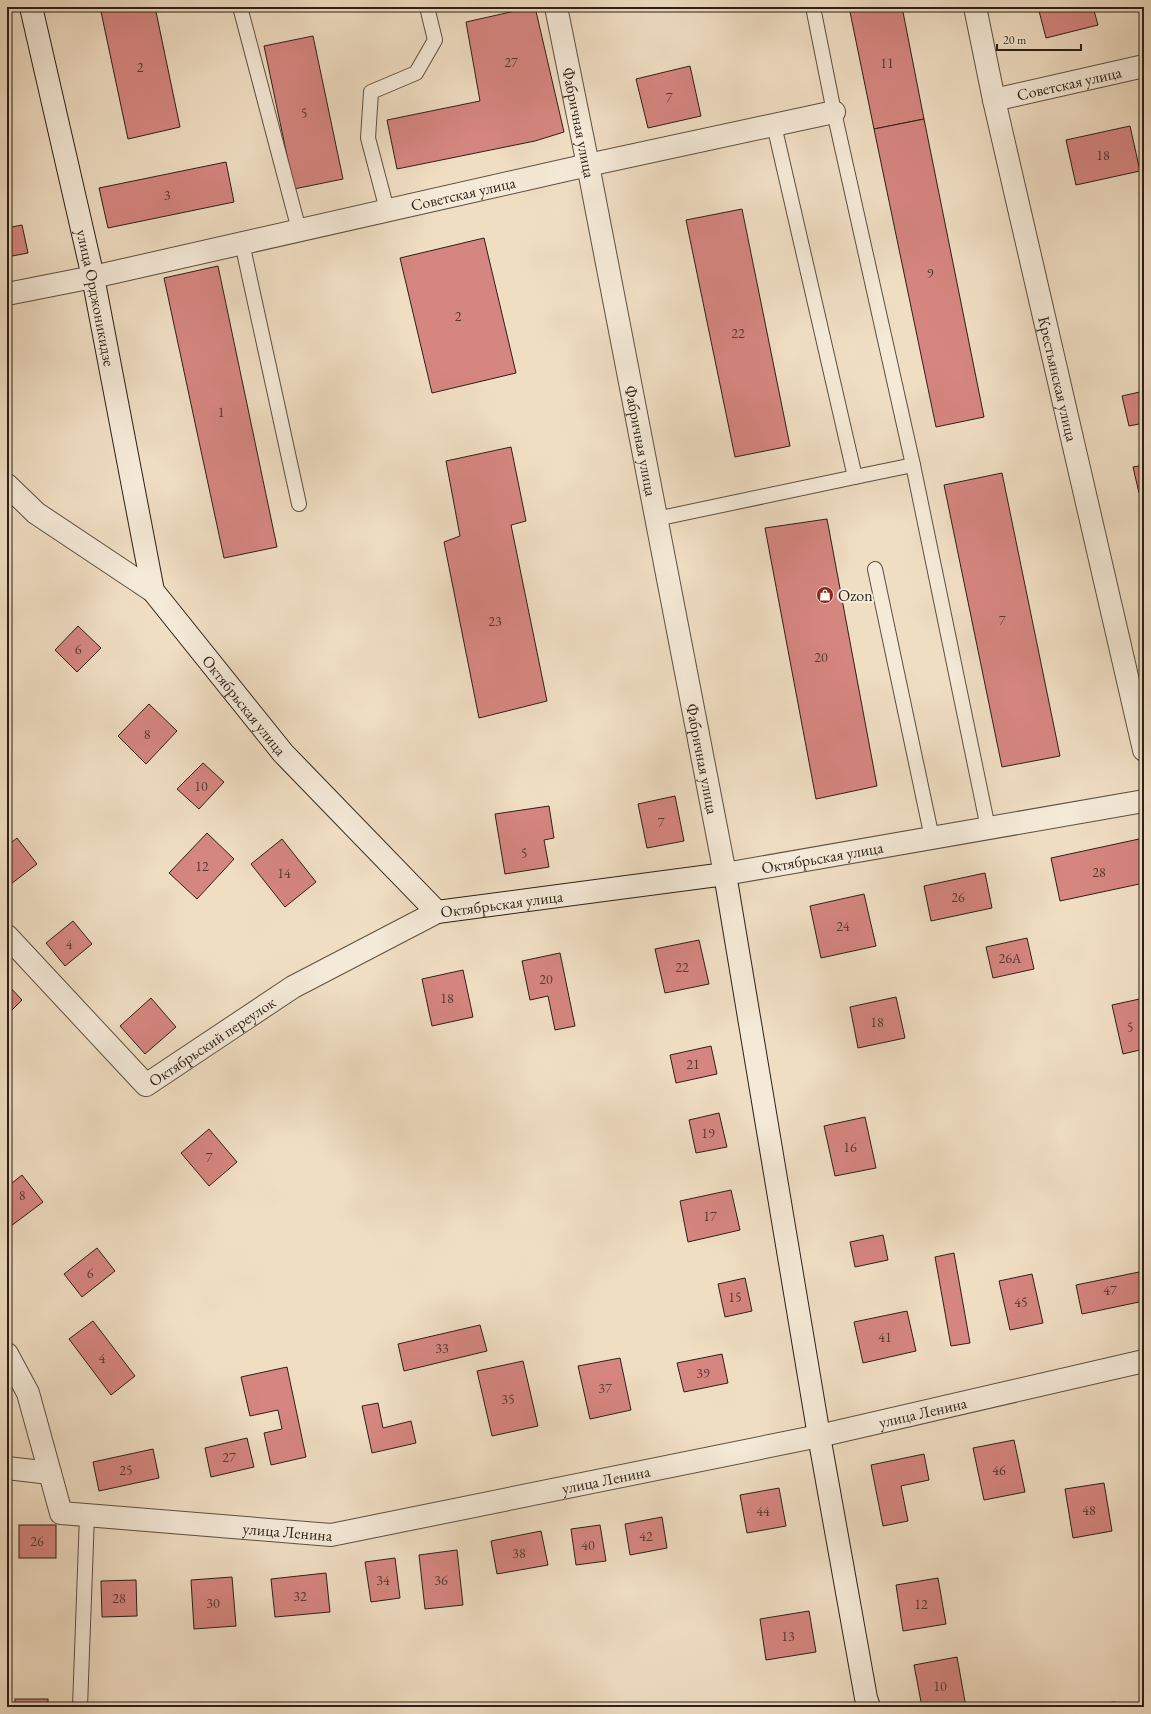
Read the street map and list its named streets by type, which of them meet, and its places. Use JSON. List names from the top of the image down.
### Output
{
  "streets": {
    "street": [
      "Советская улица",
      "Фабричная улица",
      "улица Орджоникидзе",
      "Крестьянская улица",
      "Октябрьская улица",
      "Октябрьский переулок",
      "улица Ленина"
    ]
  },
  "crossings": [
    ["Советская улица", "Фабричная улица"],
    ["Советская улица", "улица Орджоникидзе"],
    ["Советская улица", "Крестьянская улица"],
    ["Фабричная улица", "Октябрьская улица"],
    ["Фабричная улица", "улица Ленина"],
    ["улица Орджоникидзе", "Октябрьская улица"],
    ["Октябрьская улица", "Октябрьский переулок"]
  ],
  "places": {
    "shop": ["Ozon"]
  },
  "house_numbers": [
    "27",
    "11",
    "2",
    "7",
    "5",
    "18",
    "3",
    "9",
    "2",
    "22",
    "1",
    "7",
    "23",
    "6",
    "20",
    "8",
    "10",
    "7",
    "5",
    "12",
    "28",
    "14",
    "26",
    "24",
    "4",
    "26А",
    "22",
    "20",
    "18",
    "18",
    "5",
    "21",
    "19",
    "16",
    "7",
    "8",
    "17",
    "6",
    "47",
    "15",
    "45",
    "41",
    "33",
    "4",
    "39",
    "37",
    "35",
    "27",
    "25",
    "46",
    "48",
    "44",
    "42",
    "26",
    "40",
    "38",
    "34",
    "36",
    "32",
    "28",
    "30",
    "12",
    "13",
    "10"
  ],
  "scale_bar": "20 m"
}
